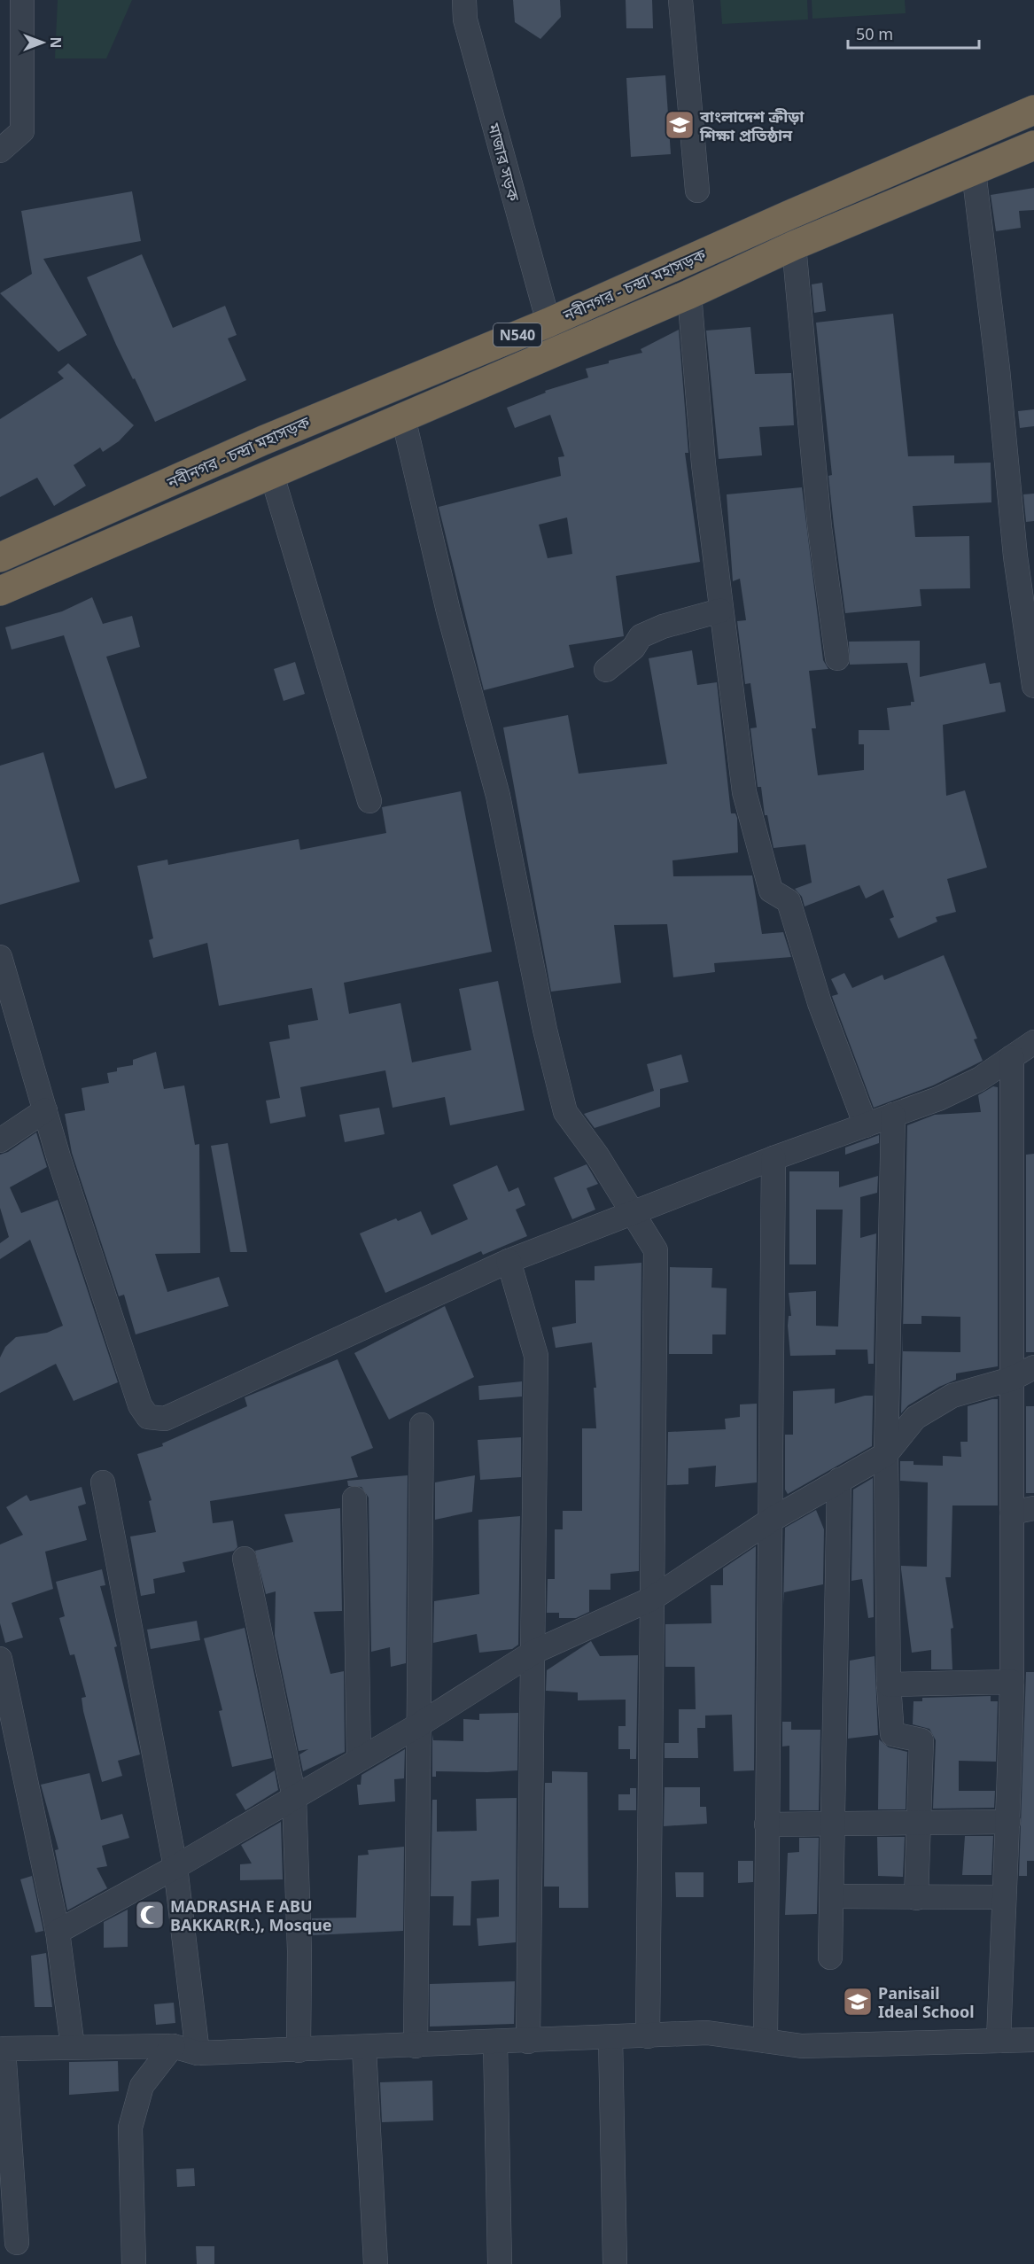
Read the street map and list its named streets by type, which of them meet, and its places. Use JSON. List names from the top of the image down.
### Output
{
  "streets": {
    "highway": ["নবীনগর - চন্দ্রা মহাসড়ক", "N540"],
    "street": ["মাজার সড়ক"]
  },
  "crossings": [
    ["মাজার সড়ক", "নবীনগর - চন্দ্রা মহাসড়ক"]
  ],
  "places": {
    "school or university": ["বাংলাদেশ ক্রীড়া শিক্ষা প্রতিষ্ঠান", "Panisail Ideal School"],
    "mosque": ["MADRASHA E ABU BAKKAR(R.), Mosque"]
  },
  "scale_bar": "50 m",
  "north": "right"
}
